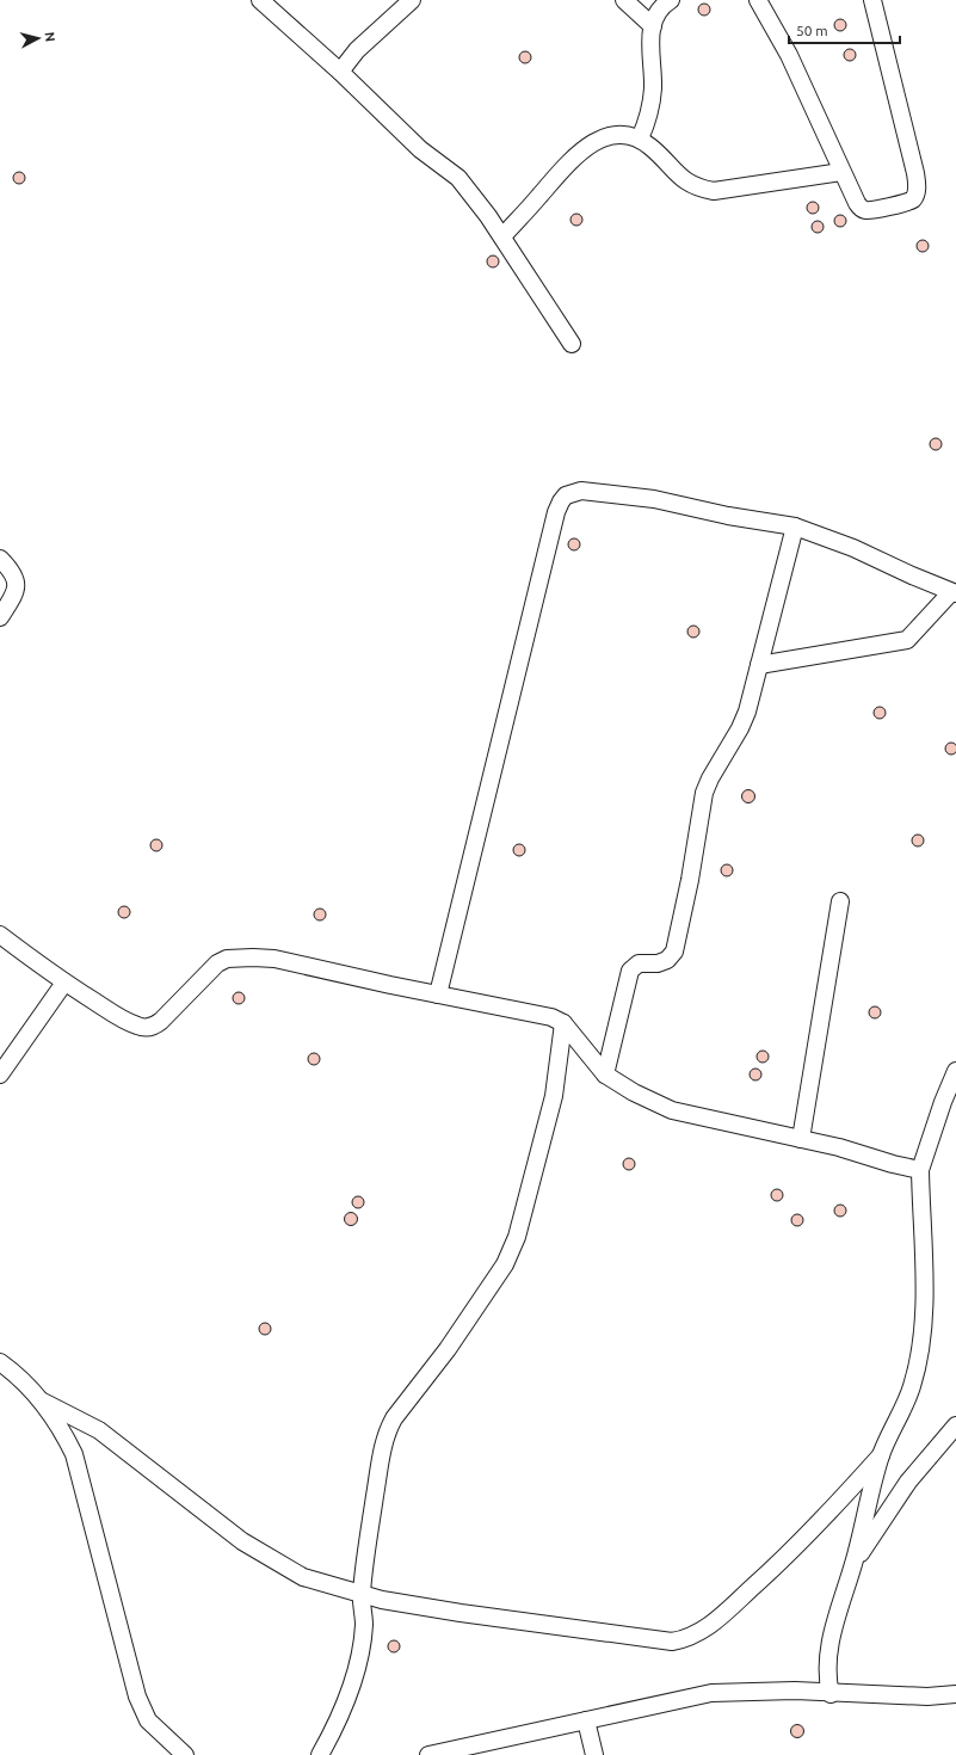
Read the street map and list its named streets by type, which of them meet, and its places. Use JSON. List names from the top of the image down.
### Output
{
  "scale_bar": "50 m",
  "north": "right"
}
